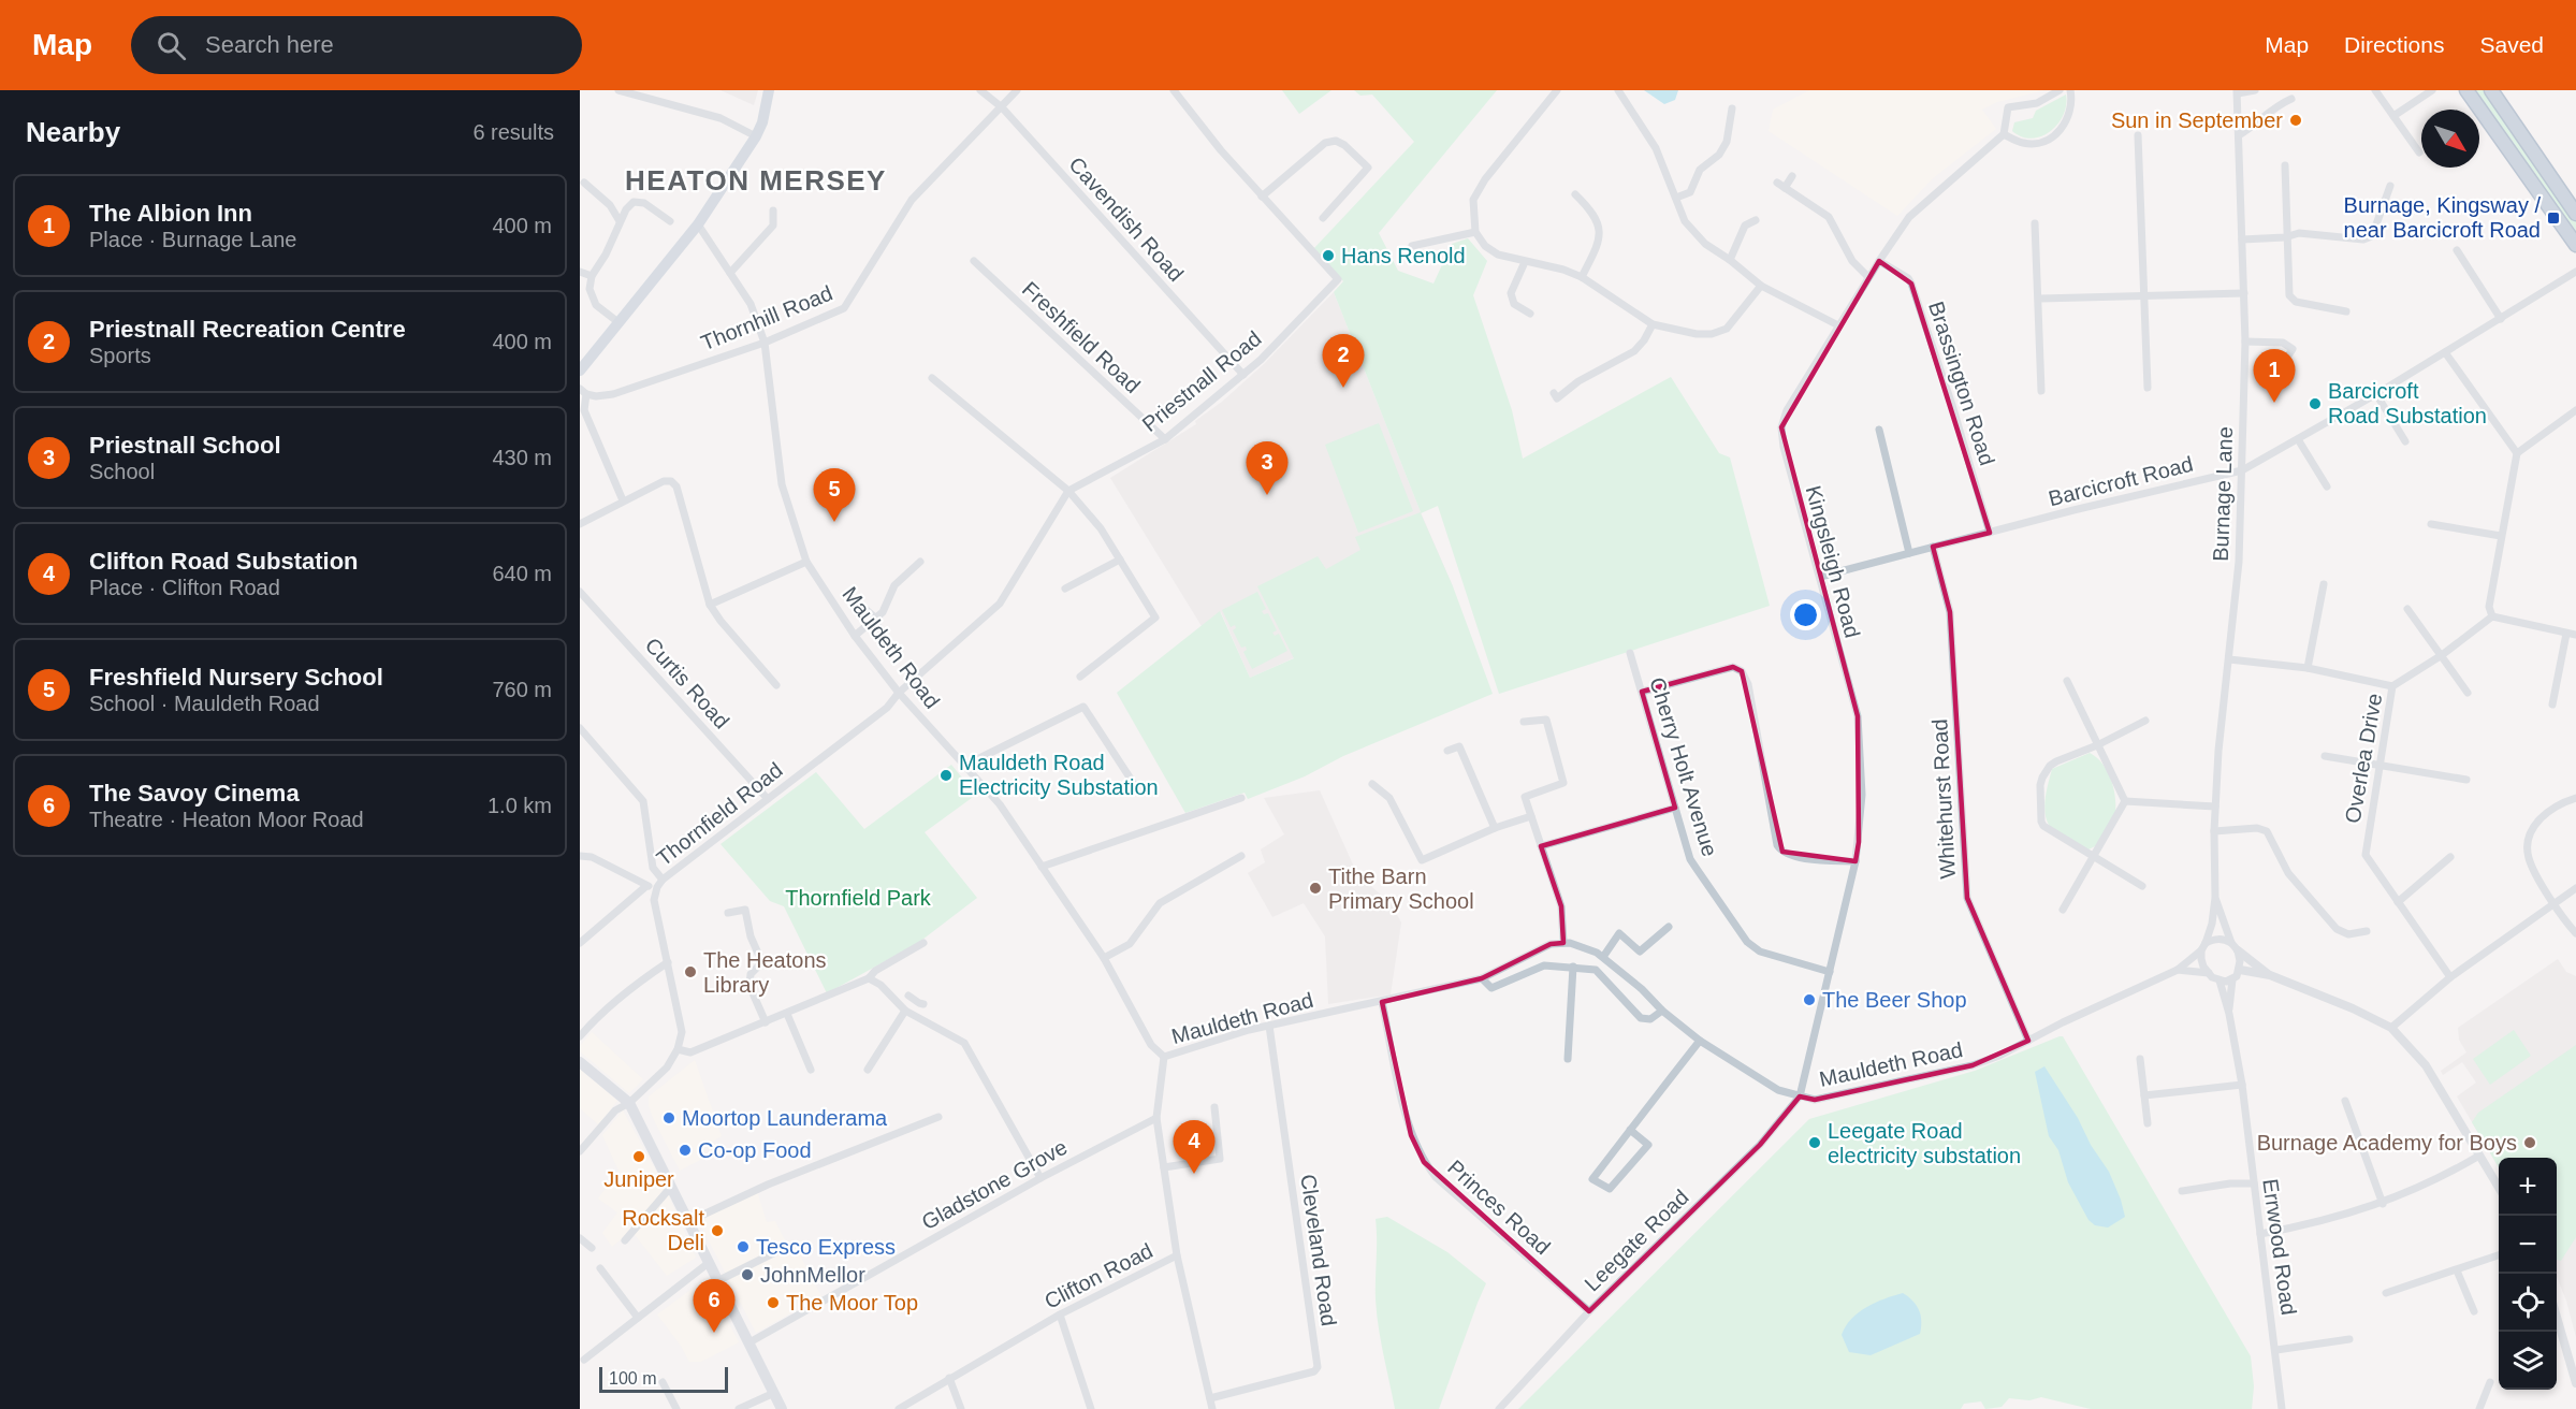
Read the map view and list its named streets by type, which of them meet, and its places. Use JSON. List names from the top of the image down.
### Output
{
  "streets": {
    "street": [
      "Cavendish Road",
      "Thornhill Road",
      "Freshfield Road",
      "Priestnall Road",
      "Brassington Road",
      "Barcicroft Road",
      "Burnage Lane",
      "Kingsleigh Road",
      "Mauldeth Road",
      "Curtis Road",
      "Overlea Drive",
      "Cherry Holt Avenue",
      "Whitehurst Road",
      "Thornfield Road",
      "Gladstone Grove",
      "Princes Road",
      "Leegate Road",
      "Errwood Road",
      "Cleveland Road",
      "Clifton Road"
    ]
  },
  "crossings": [
    ["Cavendish Road", "Thornhill Road"],
    ["Cavendish Road", "Priestnall Road"],
    ["Thornhill Road", "Mauldeth Road"],
    ["Freshfield Road", "Priestnall Road"],
    ["Brassington Road", "Barcicroft Road"],
    ["Brassington Road", "Kingsleigh Road"],
    ["Barcicroft Road", "Burnage Lane"],
    ["Barcicroft Road", "Kingsleigh Road"],
    ["Barcicroft Road", "Whitehurst Road"],
    ["Burnage Lane", "Mauldeth Road"],
    ["Burnage Lane", "Errwood Road"],
    ["Kingsleigh Road", "Mauldeth Road"],
    ["Kingsleigh Road", "Cherry Holt Avenue"],
    ["Kingsleigh Road", "Leegate Road"],
    ["Mauldeth Road", "Whitehurst Road"],
    ["Mauldeth Road", "Thornfield Road"],
    ["Mauldeth Road", "Princes Road"],
    ["Mauldeth Road", "Leegate Road"],
    ["Mauldeth Road", "Errwood Road"],
    ["Mauldeth Road", "Cleveland Road"],
    ["Mauldeth Road", "Clifton Road"],
    ["Curtis Road", "Thornfield Road"],
    ["Gladstone Grove", "Clifton Road"],
    ["Princes Road", "Leegate Road"]
  ],
  "districts": ["HEATON MERSEY"],
  "parks": ["Thornfield Park"],
  "places": {
    "other": [
      "Sun in September",
      "Hans Renold",
      "Barcicroft Road Substation",
      "Mauldeth Road Electricity Substation",
      "Tithe Barn Primary School",
      "The Heatons Library",
      "The Beer Shop",
      "Moortop Launderama",
      "Leegate Road electricity substation",
      "Burnage Academy for Boys",
      "Co-op Food",
      "Juniper",
      "Rocksalt Deli",
      "Tesco Express",
      "JohnMellor",
      "The Moor Top"
    ],
    "transit": ["Burnage, Kingsway / near Barcicroft Road"]
  },
  "scale_bar": "100 m",
  "north": "bottom right",
  "page": {
    "header": "Map",
    "search": "Search here",
    "nav": ["Map", "Directions", "Saved"],
    "heading": ["Nearby", "6 results"],
    "list": [
      {
        "mark": "1",
        "name": "The Albion Inn",
        "note": "Place · Burnage Lane",
        "value": "400 m"
      },
      {
        "mark": "2",
        "name": "Priestnall Recreation Centre",
        "note": "Sports",
        "value": "400 m"
      },
      {
        "mark": "3",
        "name": "Priestnall School",
        "note": "School",
        "value": "430 m"
      },
      {
        "mark": "4",
        "name": "Clifton Road Substation",
        "note": "Place · Clifton Road",
        "value": "640 m"
      },
      {
        "mark": "5",
        "name": "Freshfield Nursery School",
        "note": "School · Mauldeth Road",
        "value": "760 m"
      },
      {
        "mark": "6",
        "name": "The Savoy Cinema",
        "note": "Theatre · Heaton Moor Road",
        "value": "1.0 km"
      }
    ],
    "pins": [
      "2",
      "1",
      "3",
      "5",
      "4",
      "6"
    ],
    "map_buttons": ["+", "−"],
    "scale": "100 m"
  }
}
